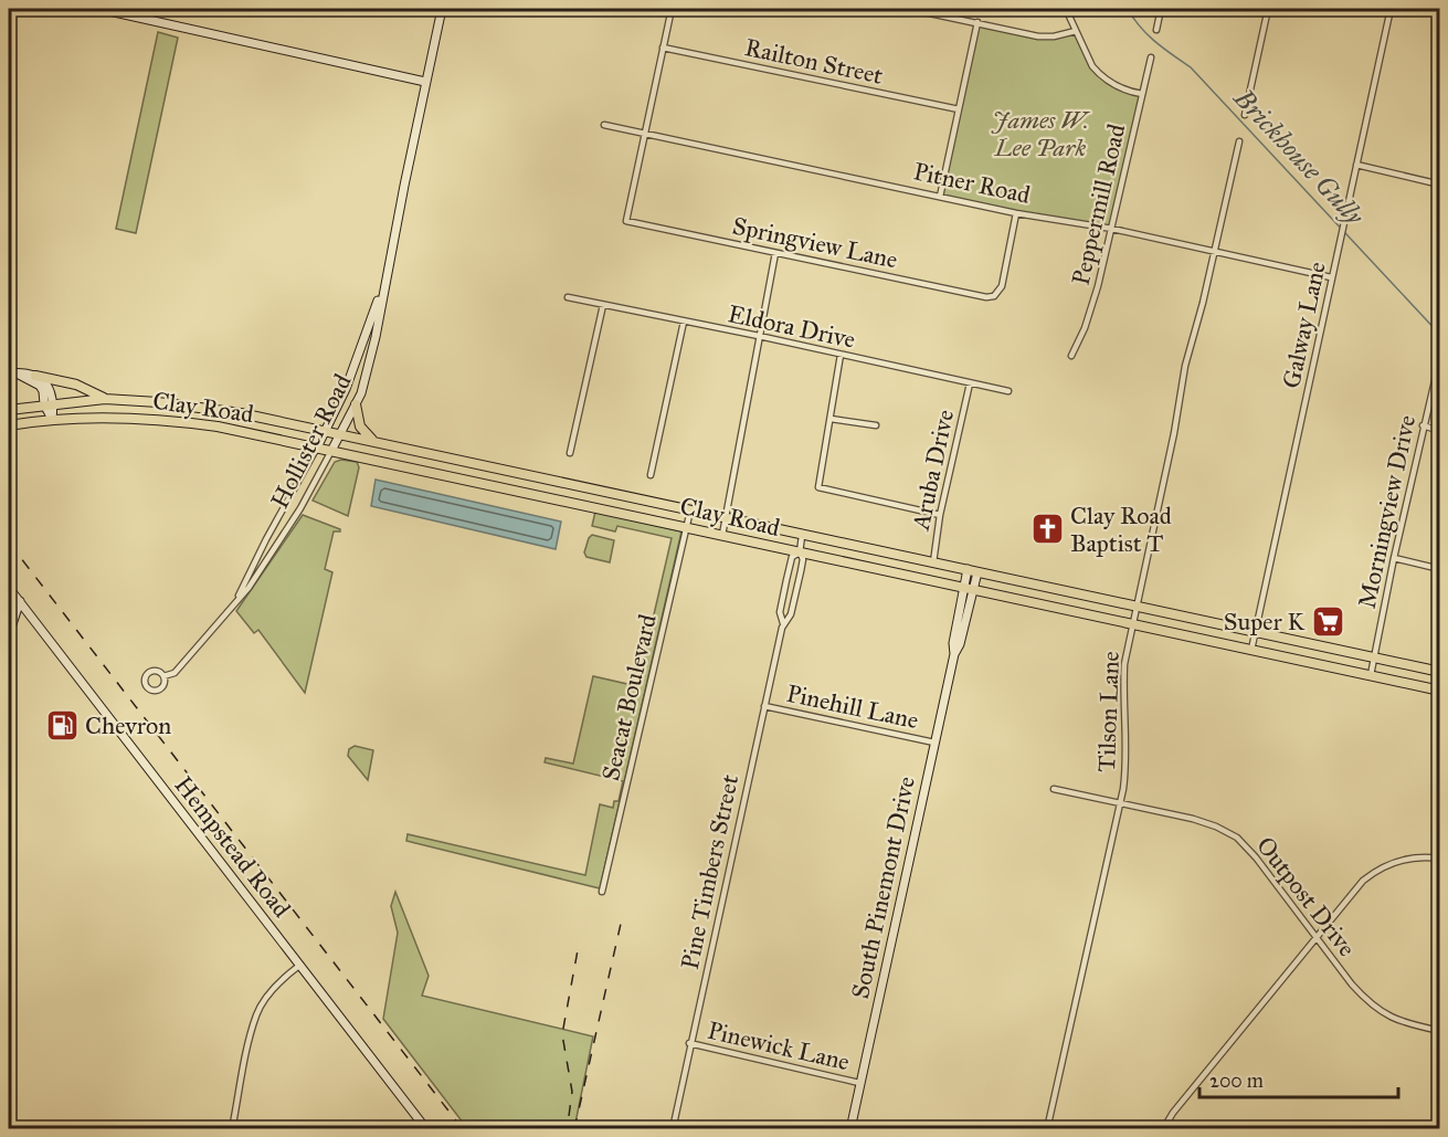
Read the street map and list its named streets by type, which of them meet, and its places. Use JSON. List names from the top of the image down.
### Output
{
  "streets": {
    "main road": ["Clay Road"],
    "street": [
      "Railton Street",
      "Pitner Road",
      "Peppermill Road",
      "Springview Lane",
      "Galway Lane",
      "Eldora Drive",
      "Hollister Road",
      "Aruba Drive",
      "Morningview Drive",
      "Seacat Boulevard",
      "Pinehill Lane",
      "Tilson Lane",
      "Hempstead Road",
      "Pine Timbers Street",
      "South Pinemont Drive",
      "Outpost Drive",
      "Pinewick Lane"
    ]
  },
  "crossings": [
    ["Pitner Road", "Peppermill Road"],
    ["Pitner Road", "Springview Lane"],
    ["Pitner Road", "Galway Lane"],
    ["Pitner Road", "Tilson Lane"],
    ["Galway Lane", "Clay Road"],
    ["Eldora Drive", "Aruba Drive"],
    ["Clay Road", "Hollister Road"],
    ["Clay Road", "Aruba Drive"],
    ["Clay Road", "Morningview Drive"],
    ["Clay Road", "Seacat Boulevard"],
    ["Clay Road", "Tilson Lane"],
    ["Clay Road", "Pine Timbers Street"],
    ["Clay Road", "South Pinemont Drive"],
    ["Pinehill Lane", "Pine Timbers Street"],
    ["Pinehill Lane", "South Pinemont Drive"],
    ["Tilson Lane", "Outpost Drive"],
    ["Pine Timbers Street", "Pinewick Lane"],
    ["South Pinemont Drive", "Pinewick Lane"]
  ],
  "water": ["Brickhouse Gully"],
  "parks": ["James W. Lee Park"],
  "places": {
    "church": ["Clay Road Baptist T"],
    "supermarket": ["Super K"],
    "fuel station": ["Chevron"]
  },
  "scale_bar": "200 m"
}
